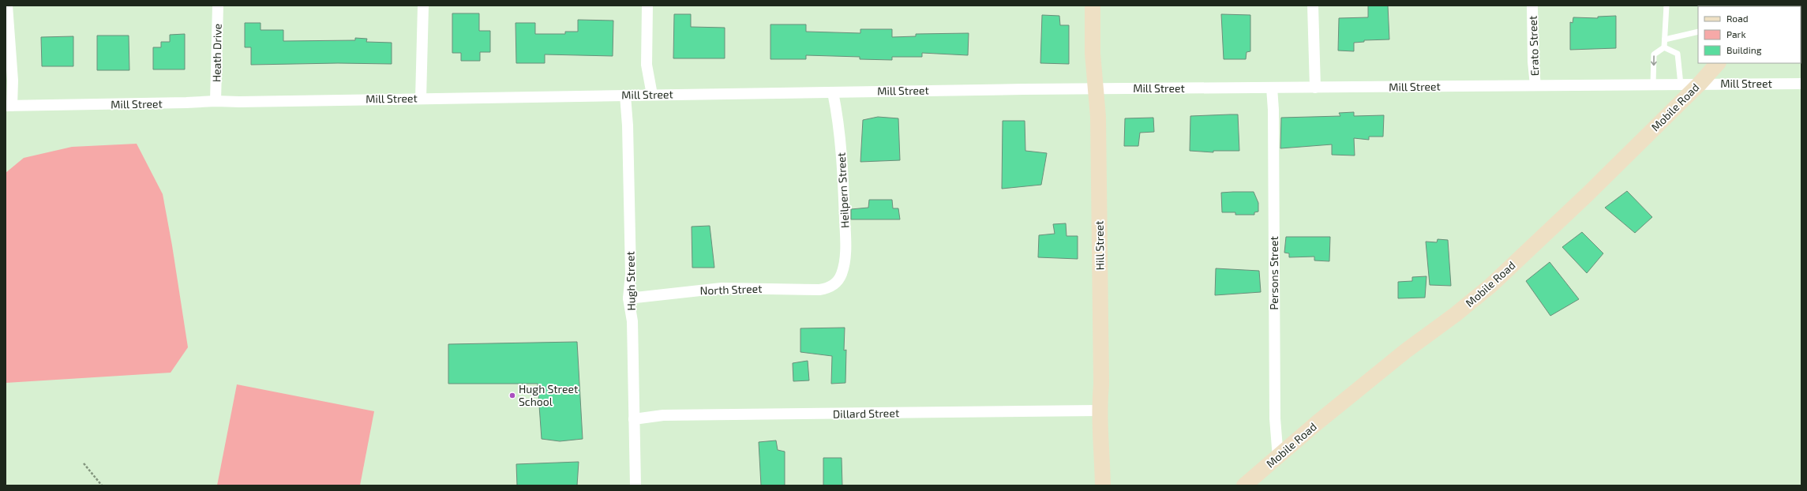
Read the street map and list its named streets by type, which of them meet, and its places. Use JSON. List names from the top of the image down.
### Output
{
  "streets": {
    "street": [
      "Erato Street",
      "Heath Drive",
      "Mill Street",
      "Mobile Road",
      "Heilpern Street",
      "Hill Street",
      "Persons Street",
      "Hugh Street",
      "North Street",
      "Dillard Street"
    ]
  },
  "crossings": [
    ["Erato Street", "Mill Street"],
    ["Heath Drive", "Mill Street"],
    ["Mill Street", "Mobile Road"],
    ["Mill Street", "Heilpern Street"],
    ["Mill Street", "Hill Street"],
    ["Mill Street", "Persons Street"],
    ["Mill Street", "Hugh Street"],
    ["Mobile Road", "Persons Street"],
    ["Heilpern Street", "North Street"],
    ["Hill Street", "Dillard Street"],
    ["Hugh Street", "North Street"],
    ["Hugh Street", "Dillard Street"]
  ],
  "places": ["Hugh Street School"],
  "legend": ["Road", "Park", "Building"]
}
